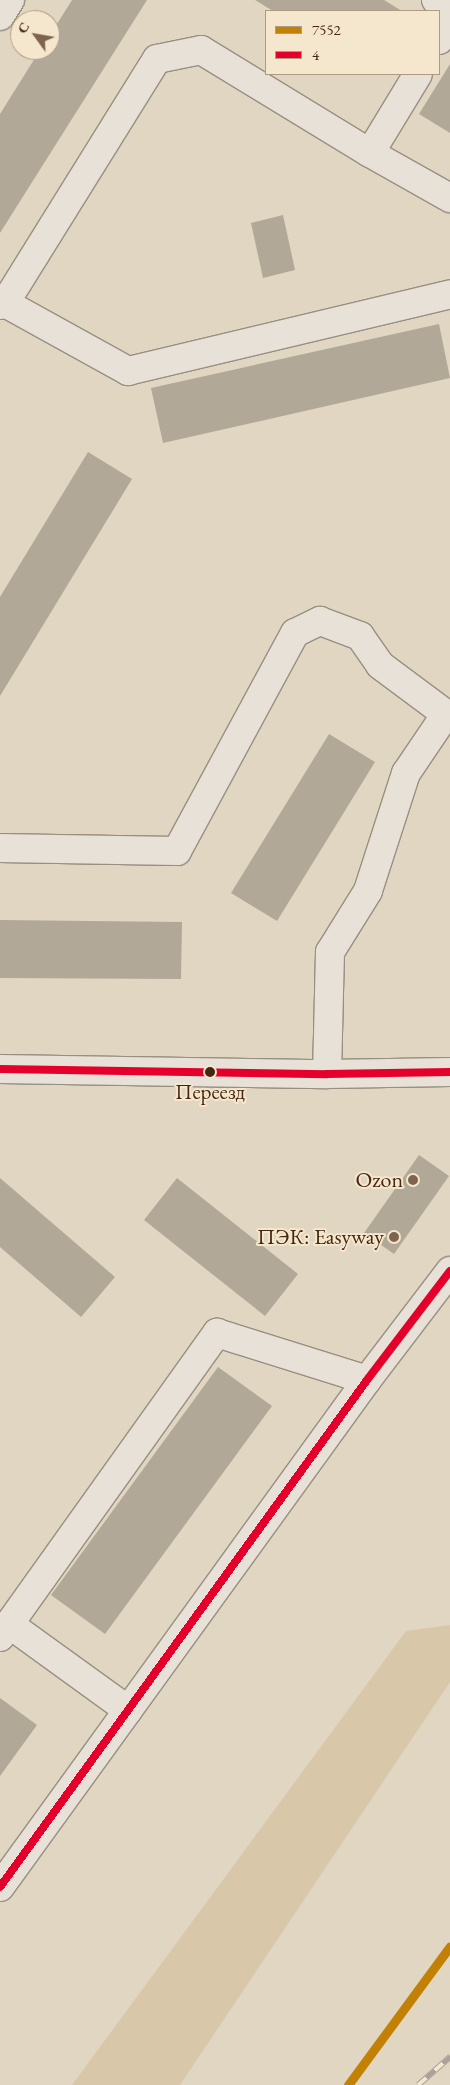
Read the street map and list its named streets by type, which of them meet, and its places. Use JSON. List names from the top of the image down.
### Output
{
  "places": ["Переезд", "Ozon", "ПЭК: Easyway"],
  "lines": ["transit line 4", "transit line 7552"],
  "legend": ["7552", "4"],
  "north": "top left"
}
